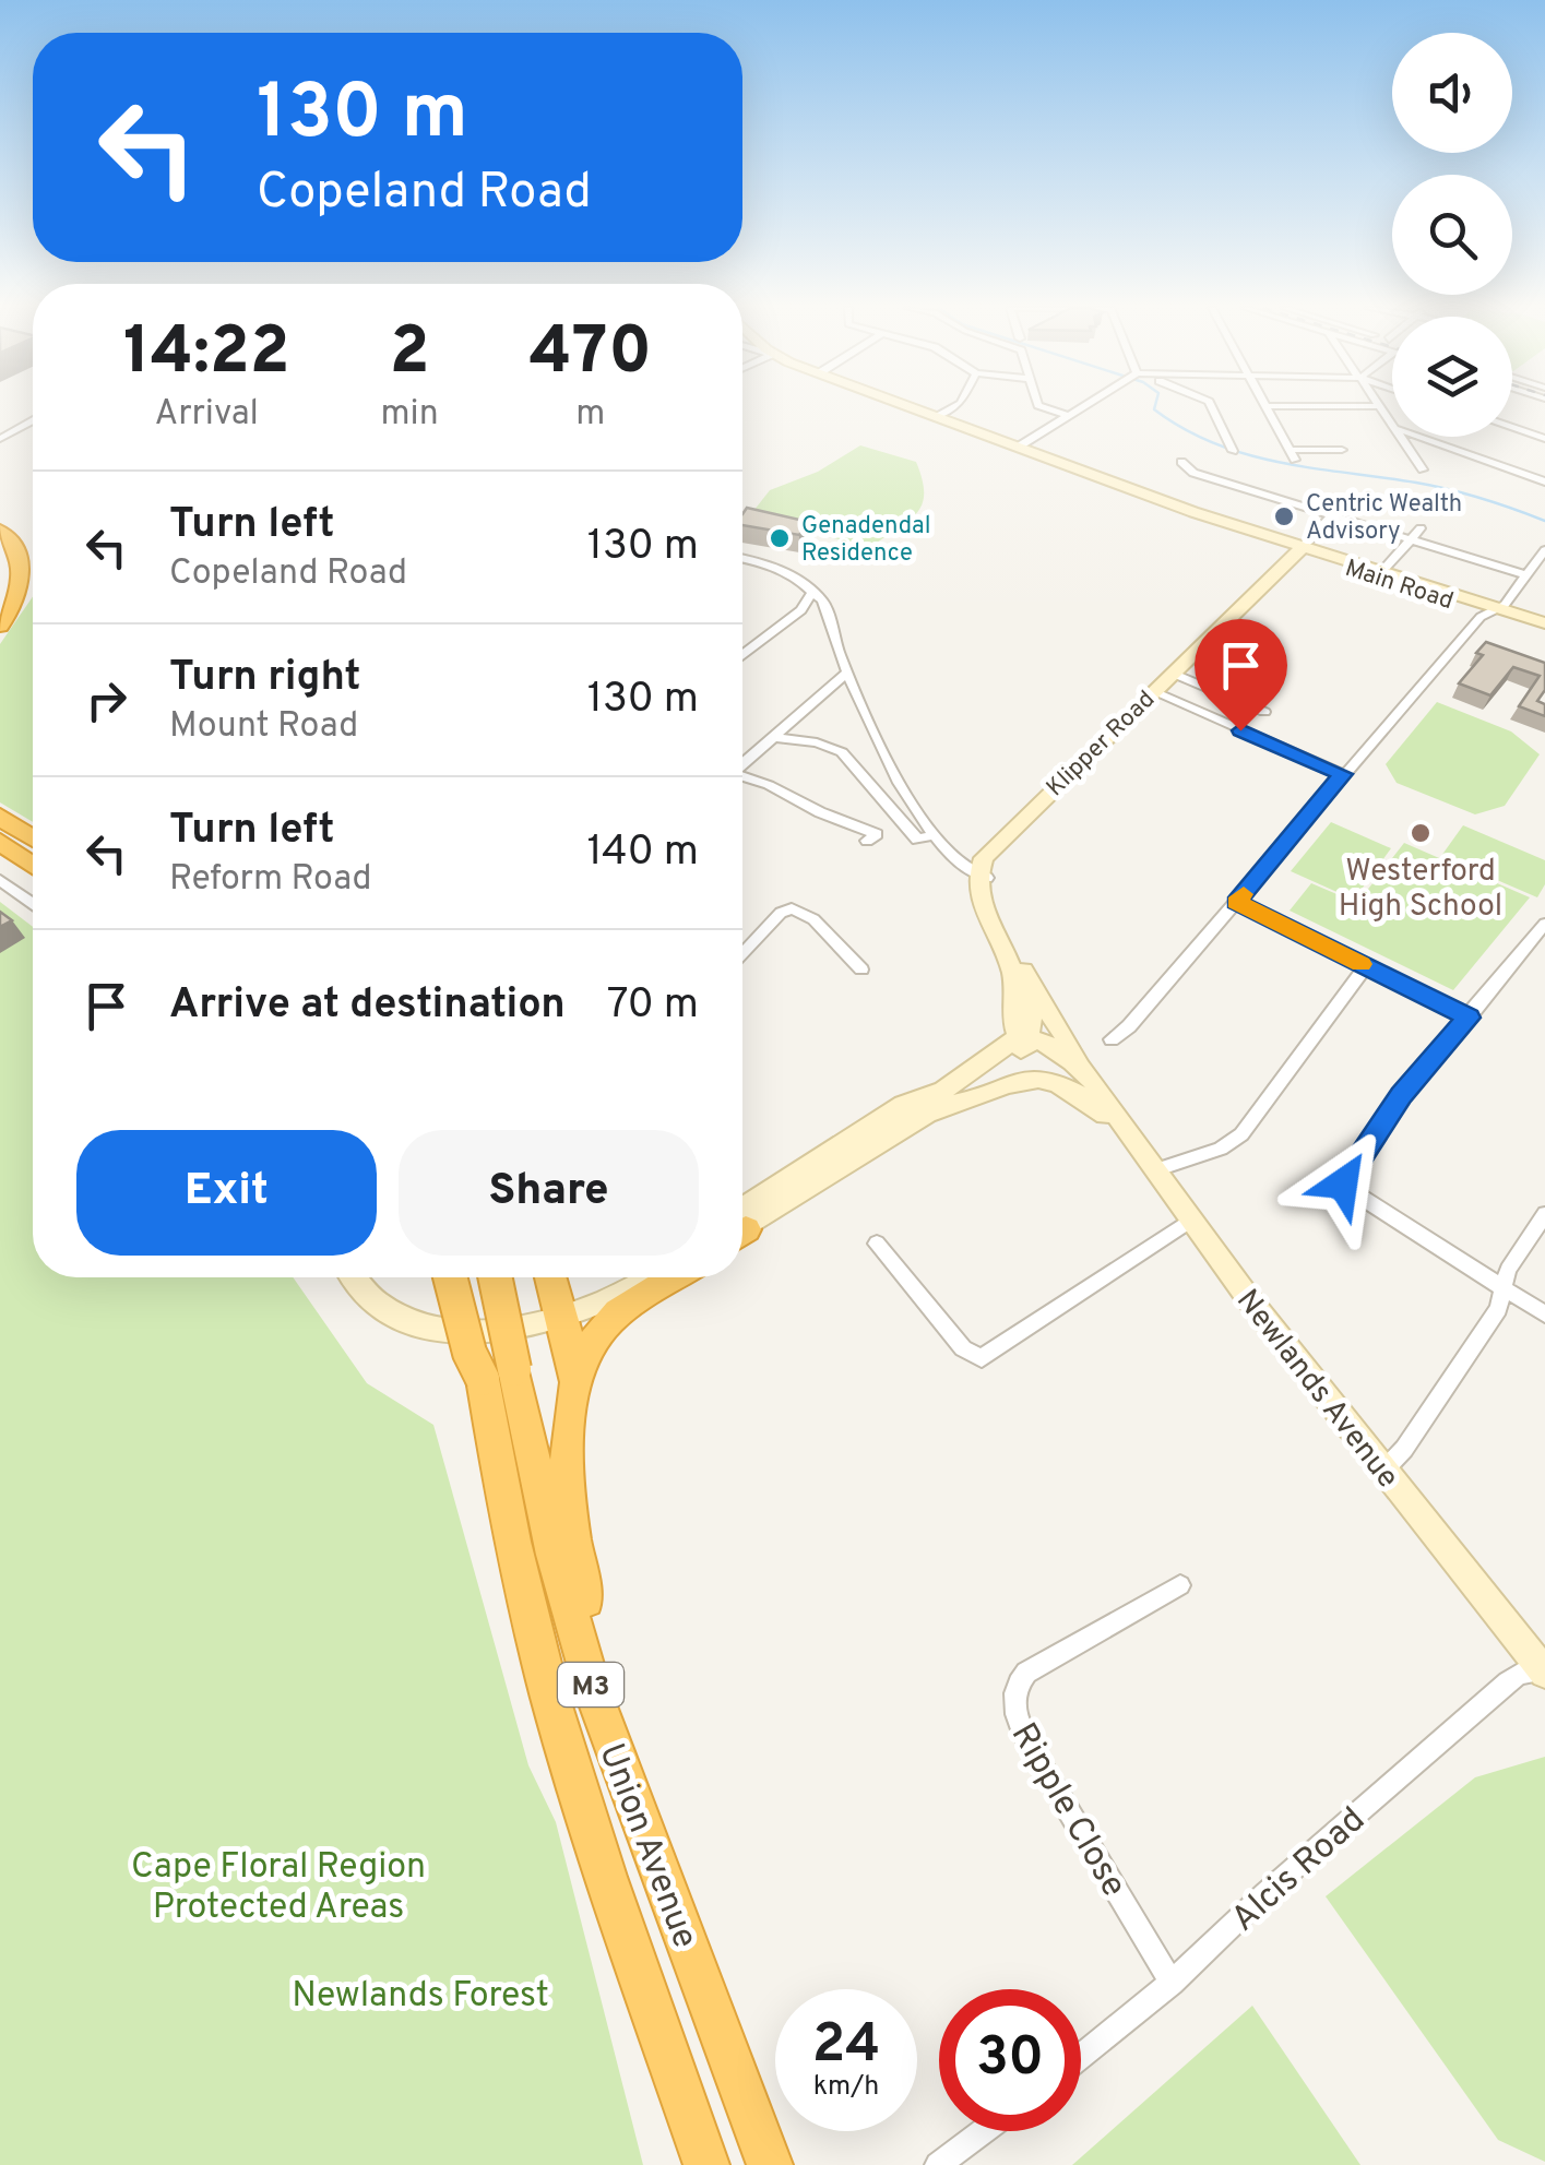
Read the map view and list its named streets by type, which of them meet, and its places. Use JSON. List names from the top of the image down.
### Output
{
  "streets": {
    "highway": ["M3", "Union Avenue"],
    "main road": ["Main Road", "Klipper Road", "Newlands Avenue"],
    "street": ["Ripple Close", "Alcis Road"]
  },
  "crossings": [
    ["Main Road", "Klipper Road"],
    ["Klipper Road", "Newlands Avenue"],
    ["Newlands Avenue", "Alcis Road"],
    ["Ripple Close", "Alcis Road"]
  ],
  "parks": ["Cape Floral Region Protected Areas", "Newlands Forest"],
  "places": ["Centric Wealth Advisory", "Genadendal Residence", "Westerford High School"],
  "page": {
    "turn": ["130 m", "Copeland Road"],
    "eta": [
      "14:22",
      "Arrival",
      "2",
      "min",
      "470",
      "m"
    ],
    "list": [
      {
        "name": "Turn left",
        "note": "Copeland Road",
        "value": "130 m"
      },
      {
        "name": "Turn right",
        "note": "Mount Road",
        "value": "130 m"
      },
      {
        "name": "Turn left",
        "note": "Reform Road",
        "value": "140 m"
      },
      {
        "name": "Arrive at destination",
        "value": "70 m"
      }
    ],
    "buttons": ["Exit", "Share"],
    "speed": "24 km/h",
    "limit": "30"
  }
}
